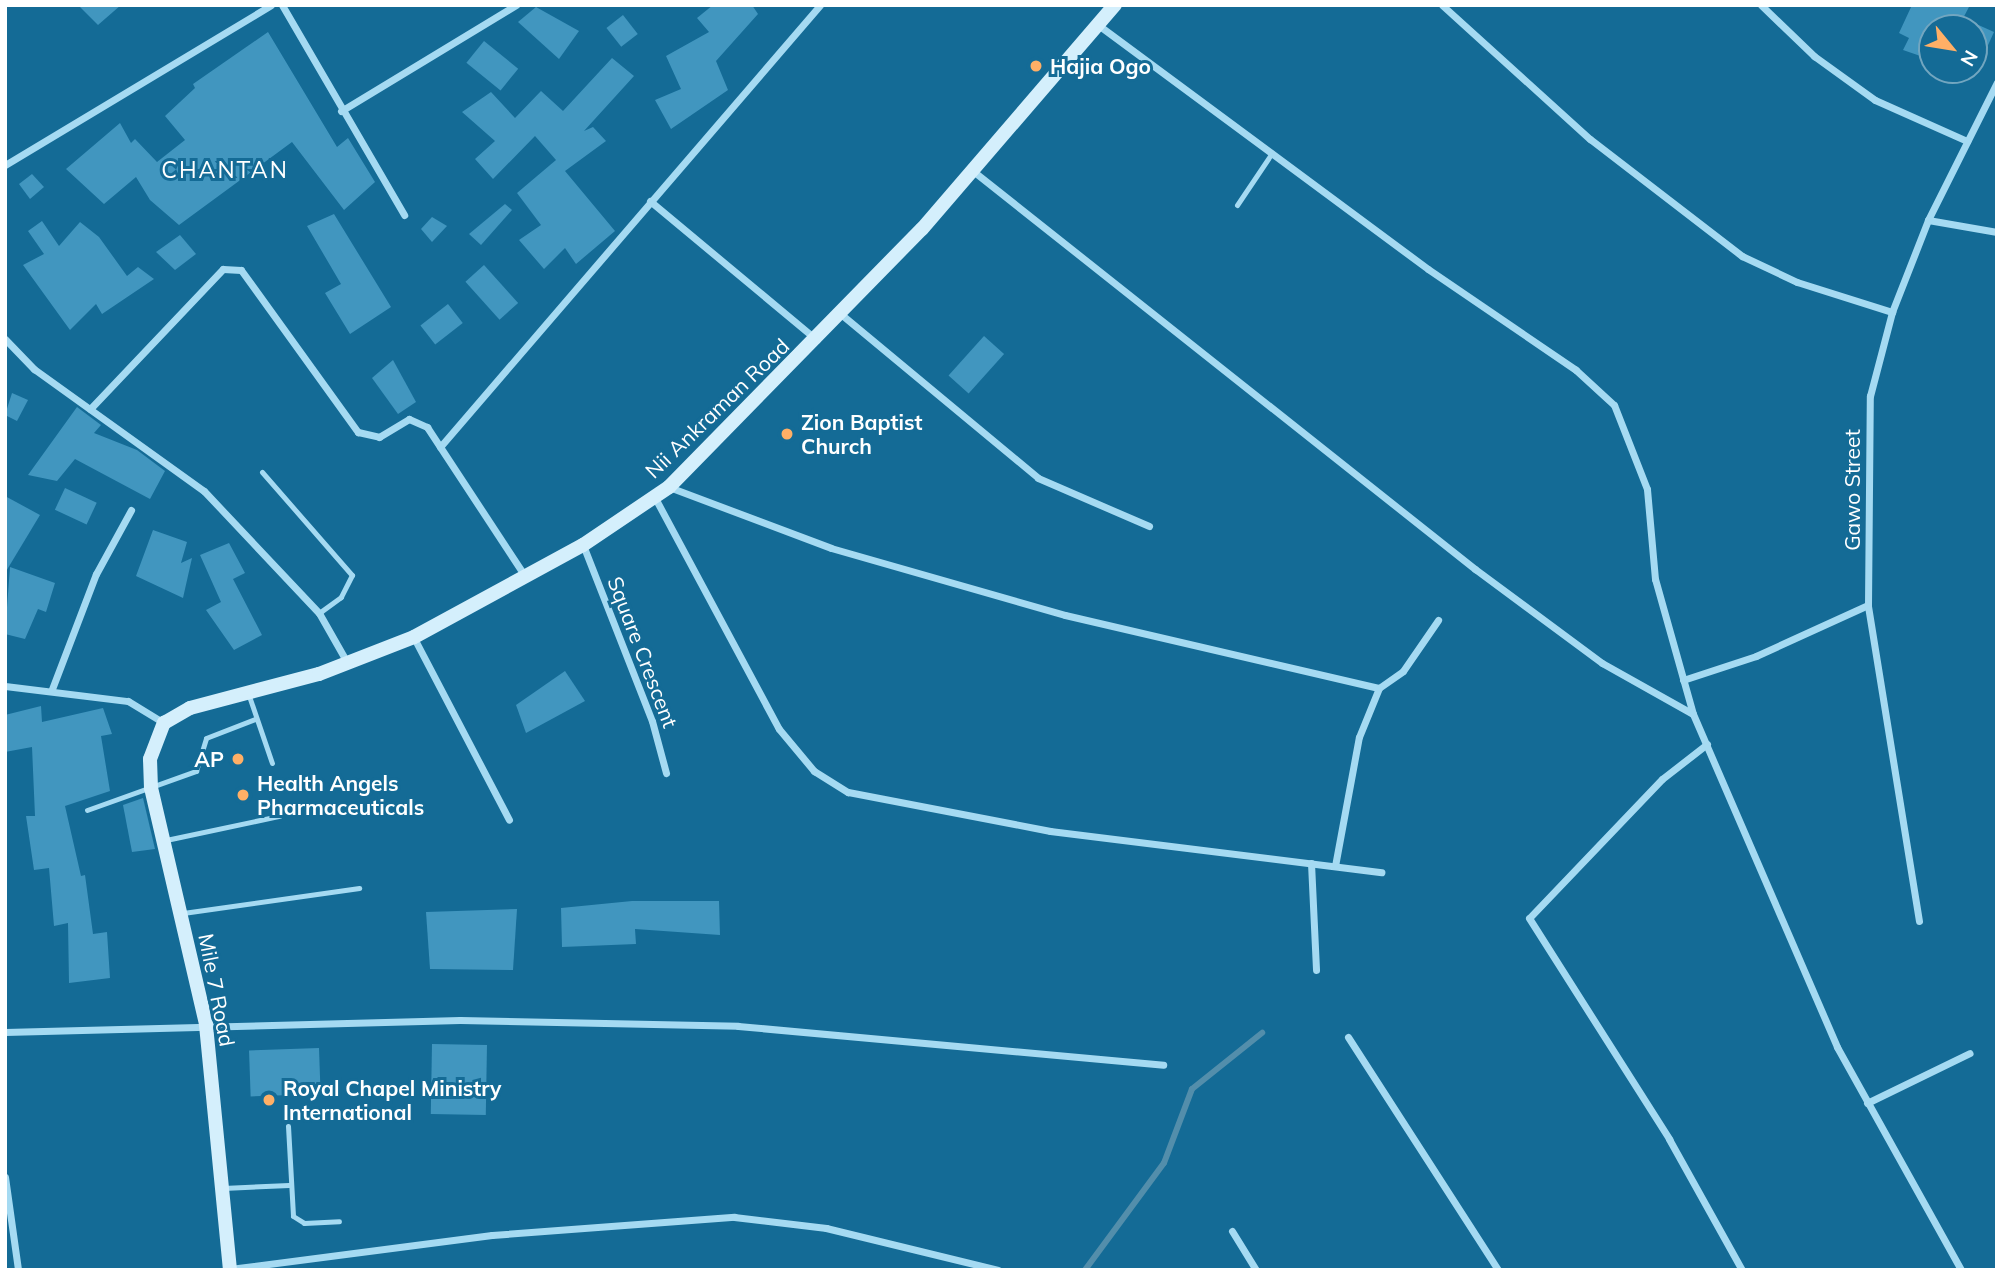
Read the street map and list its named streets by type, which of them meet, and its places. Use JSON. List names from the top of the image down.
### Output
{
  "streets": {
    "street": [
      "Nii Ankraman Road",
      "Gawo Street",
      "Square Crescent",
      "Mile 7 Road"
    ]
  },
  "crossings": [
    ["Nii Ankraman Road", "Square Crescent"],
    ["Nii Ankraman Road", "Mile 7 Road"]
  ],
  "districts": ["CHANTAN"],
  "places": [
    "Hajia Ogo",
    "Zion Baptist Church",
    "AP",
    "Health Angels Pharmaceuticals",
    "Royal Chapel Ministry International"
  ],
  "north": "bottom right"
}
